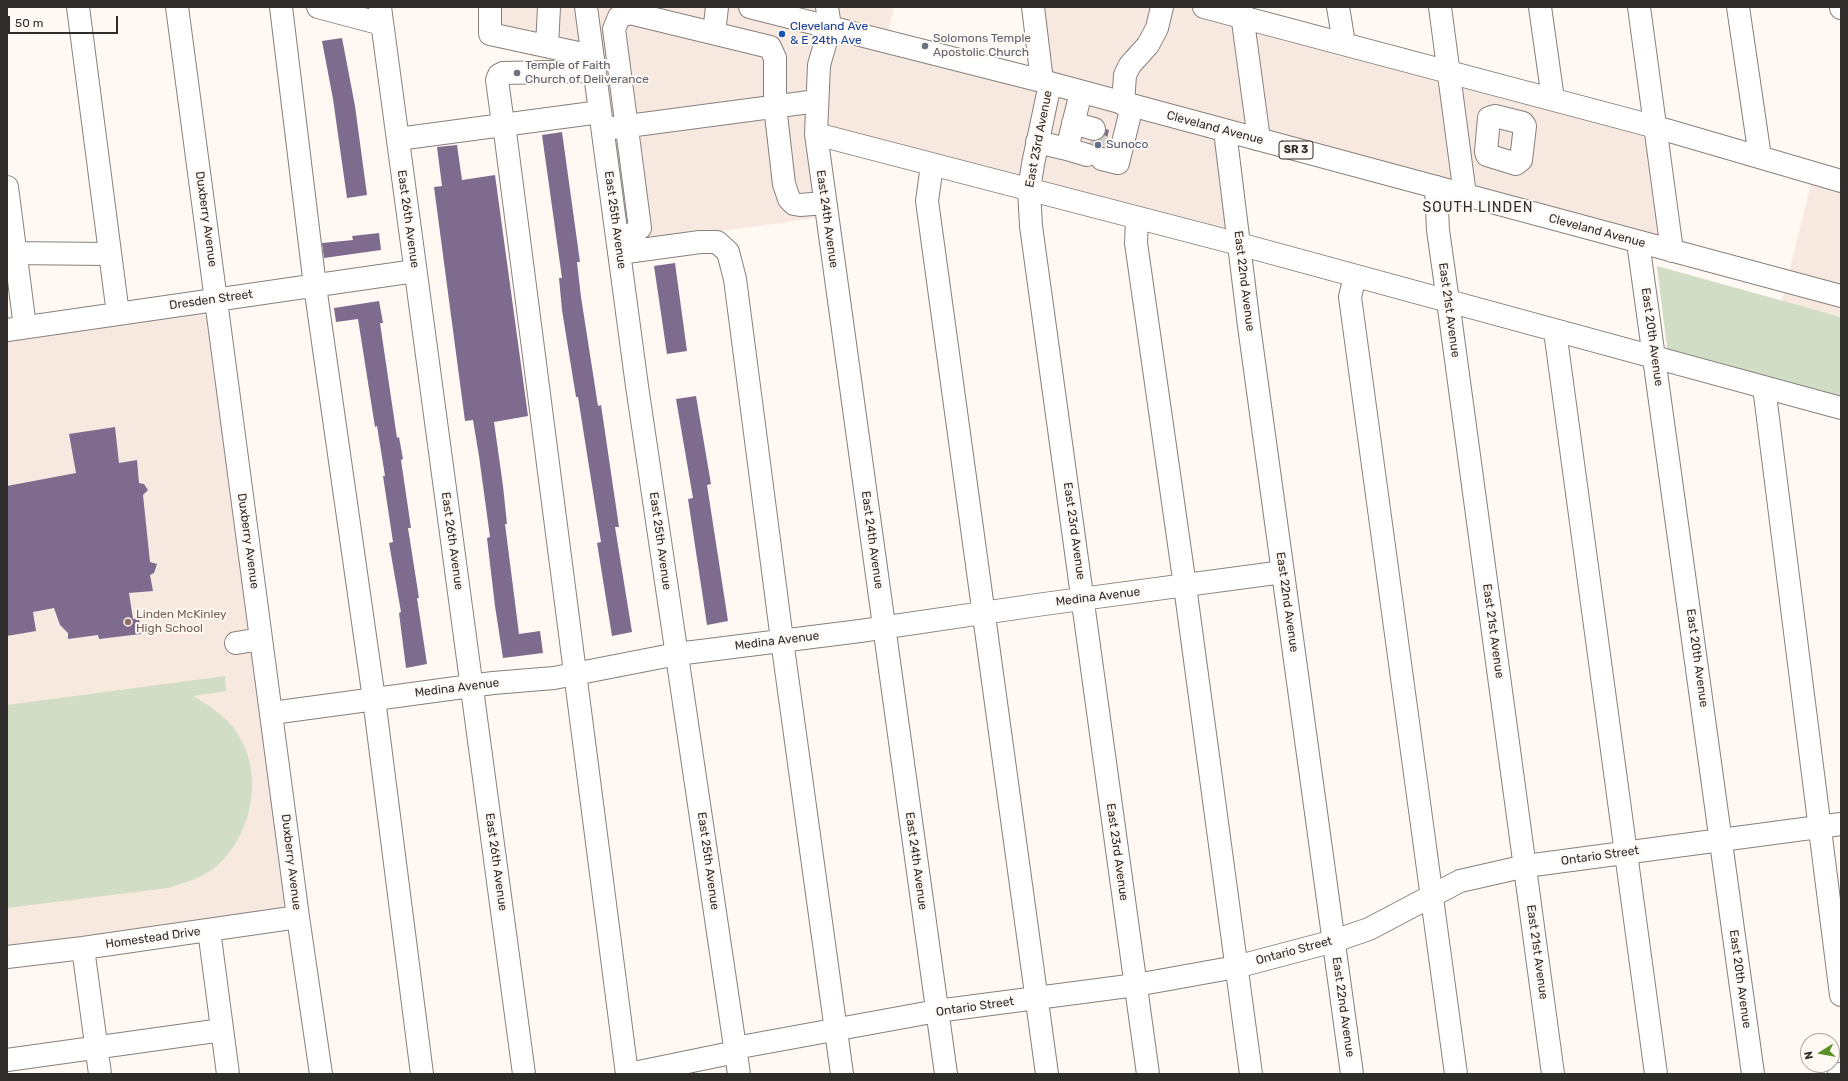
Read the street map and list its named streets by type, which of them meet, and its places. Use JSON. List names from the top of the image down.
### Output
{
  "streets": {
    "street": [
      "Cleveland Avenue",
      "East 23rd Avenue",
      "SR 3",
      "Duxberry Avenue",
      "East 26th Avenue",
      "East 24th Avenue",
      "East 25th Avenue",
      "East 22nd Avenue",
      "Dresden Street",
      "East 21st Avenue",
      "East 20th Avenue",
      "Medina Avenue",
      "Ontario Street",
      "Homestead Drive"
    ]
  },
  "crossings": [
    ["Cleveland Avenue", "East 23rd Avenue"],
    ["Cleveland Avenue", "East 24th Avenue"],
    ["Cleveland Avenue", "East 22nd Avenue"],
    ["Cleveland Avenue", "East 21st Avenue"],
    ["Cleveland Avenue", "East 20th Avenue"],
    ["East 23rd Avenue", "Medina Avenue"],
    ["East 23rd Avenue", "Ontario Street"],
    ["Duxberry Avenue", "Dresden Street"],
    ["Duxberry Avenue", "Medina Avenue"],
    ["Duxberry Avenue", "Homestead Drive"],
    ["East 26th Avenue", "Dresden Street"],
    ["East 26th Avenue", "Medina Avenue"],
    ["East 24th Avenue", "Medina Avenue"],
    ["East 24th Avenue", "Ontario Street"],
    ["East 25th Avenue", "Medina Avenue"],
    ["East 25th Avenue", "Ontario Street"],
    ["East 22nd Avenue", "Medina Avenue"],
    ["East 22nd Avenue", "Ontario Street"],
    ["East 21st Avenue", "Ontario Street"],
    ["East 20th Avenue", "Ontario Street"]
  ],
  "districts": ["SOUTH LINDEN"],
  "places": [
    "Cleveland Ave & E 24th Ave",
    "Solomons Temple Apostolic Church",
    "Temple of Faith Church of Deliverance",
    "Sunoco",
    "Linden McKinley High School"
  ],
  "scale_bar": "50 m",
  "north": "left"
}
